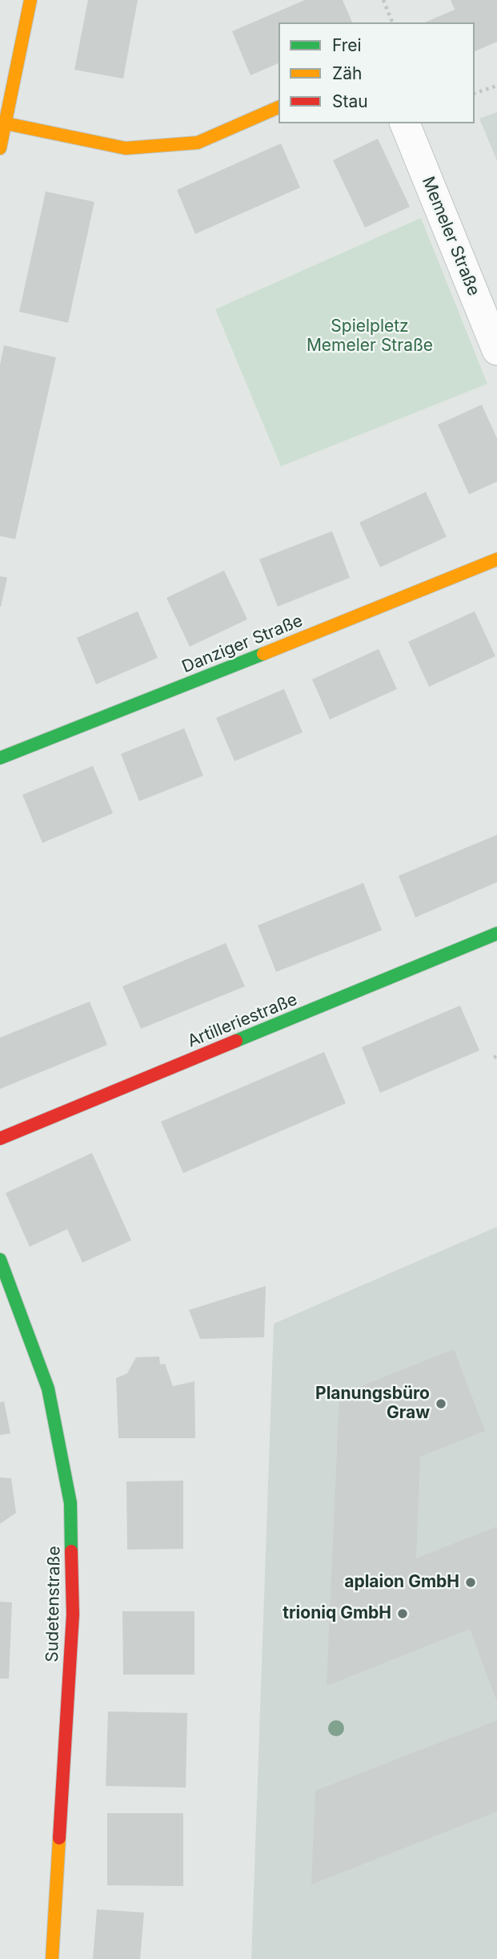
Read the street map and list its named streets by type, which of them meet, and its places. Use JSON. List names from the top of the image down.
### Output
{
  "streets": {
    "street": [
      "Memeler Straße",
      "Danziger Straße",
      "Artilleriestraße",
      "Sudetenstraße"
    ]
  },
  "parks": ["Spielpletz Memeler Straße"],
  "places": ["Planungsbüro Graw", "aplaion GmbH", "trioniq GmbH"],
  "legend": ["Frei", "Zäh", "Stau"]
}
